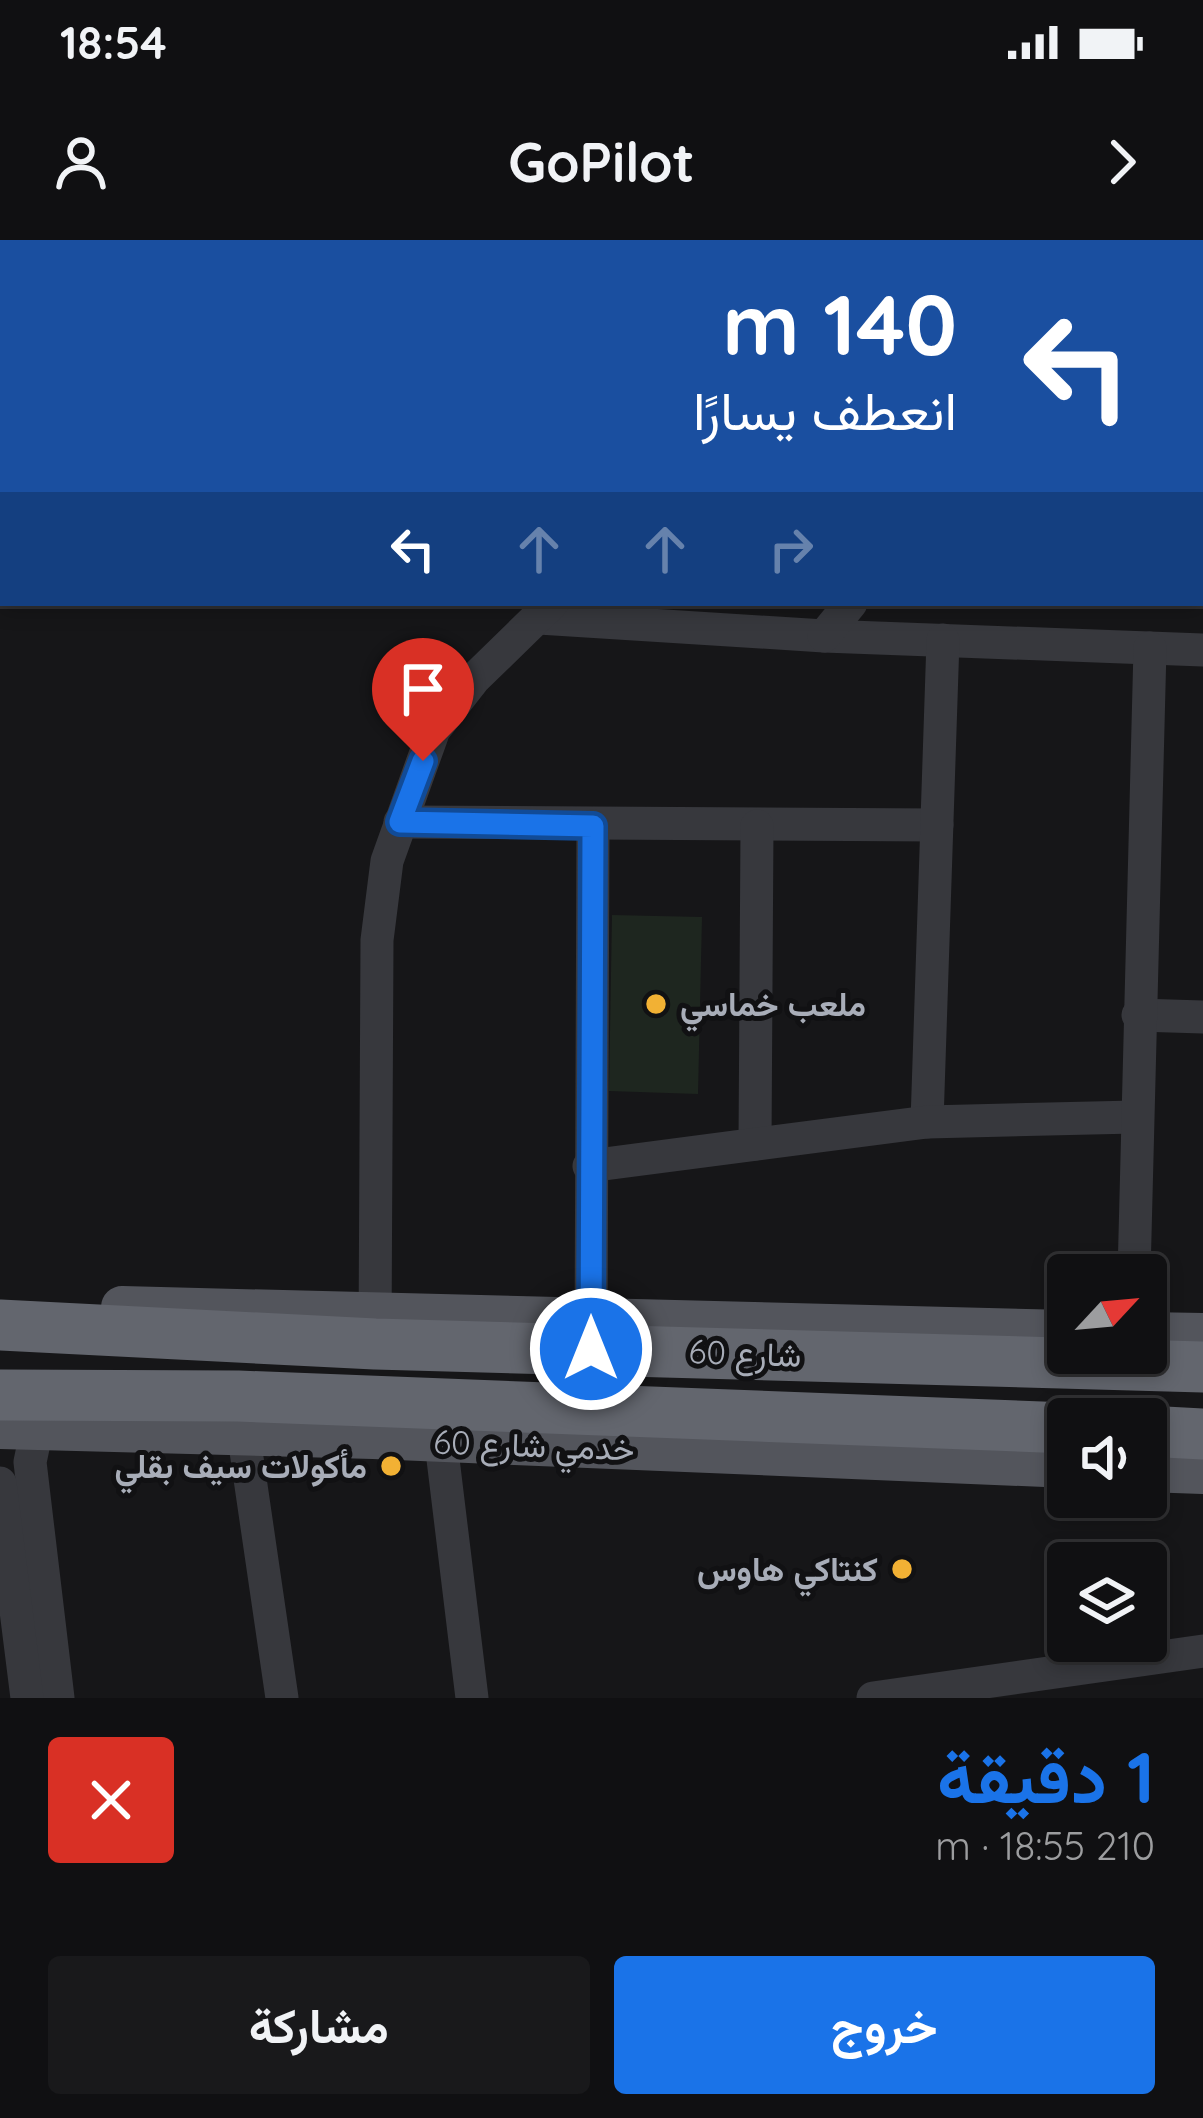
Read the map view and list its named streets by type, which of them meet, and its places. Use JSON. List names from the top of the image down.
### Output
{
  "streets": {
    "highway": ["شارع 60"],
    "main road": ["خدمي شارع 60"]
  },
  "crossings": [
    ["شارع 60", "خدمي شارع 60"]
  ],
  "places": ["ملعب خماسي", "مأكولات سيف بقلي", "كنتاكي هاوس"],
  "north": "top right",
  "page": {
    "status": "18:54",
    "header": "GoPilot",
    "turn": ["140 m", "انعطف يسارًا"],
    "heading": ["1 دقيقة", "210 m · 18:55"],
    "buttons": ["خروج", "مشاركة"]
  }
}
